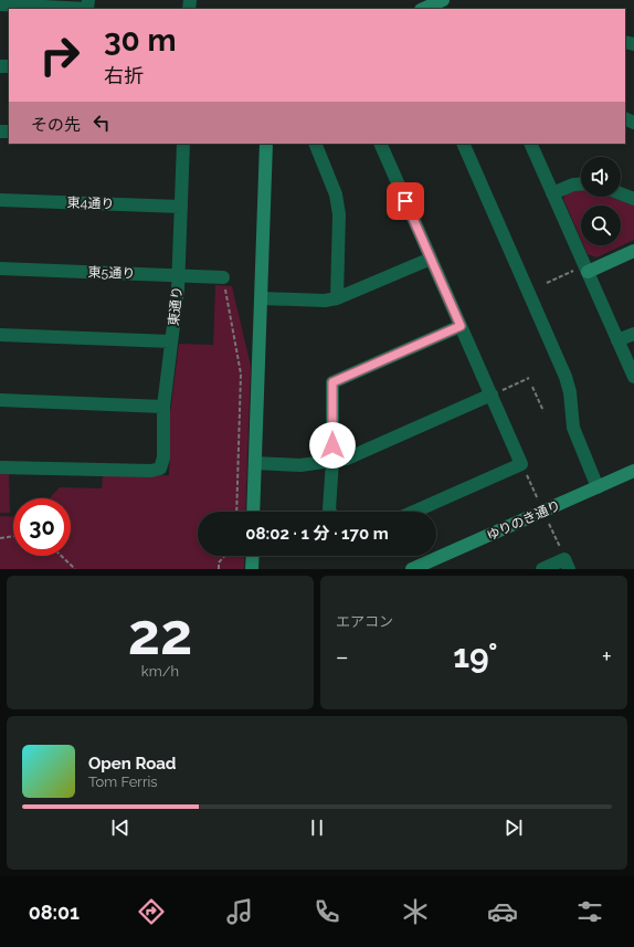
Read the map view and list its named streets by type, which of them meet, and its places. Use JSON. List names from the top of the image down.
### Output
{
  "streets": {
    "street": [
      "東4通り",
      "東5通り",
      "東通り",
      "ゆりのき通り"
    ]
  },
  "crossings": [
    ["東4通り", "東通り"],
    ["東5通り", "東通り"]
  ],
  "page": {
    "turn": ["30 m", "右折"],
    "then": "その先",
    "limit": "30",
    "trip": "08:02 · 1 分 · 170 m",
    "tile": [
      ["22", "km/h"],
      "エアコン"
    ],
    "heat": ["−", "19°", "+"],
    "song": ["Open Road", "Tom Ferris"],
    "tabs": "08:01"
  }
}
